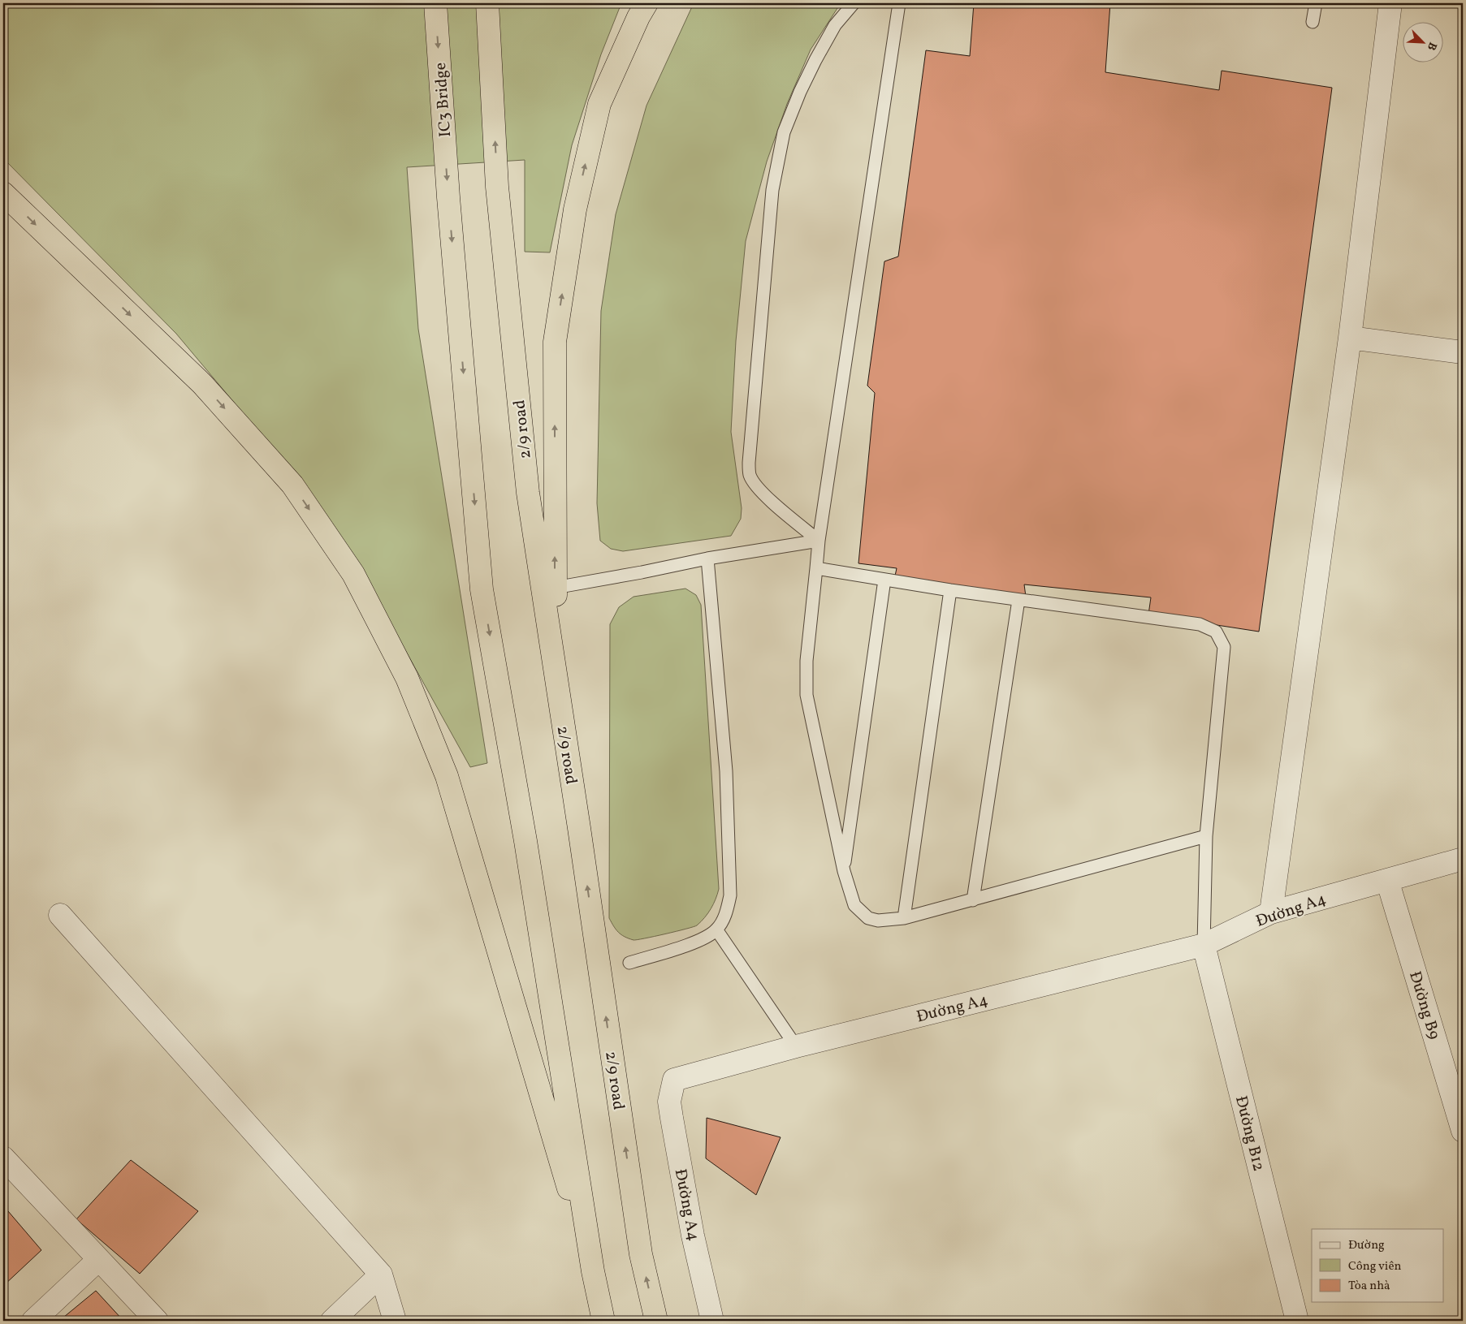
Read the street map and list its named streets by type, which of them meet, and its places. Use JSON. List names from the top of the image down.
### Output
{
  "streets": {
    "highway": ["IC3 Bridge", "2/9 road"],
    "street": ["Đường A4", "Đường B9", "Đường B12"]
  },
  "crossings": [
    ["Đường A4", "Đường B9"],
    ["Đường A4", "Đường B12"]
  ],
  "legend": ["Đường", "Công viên", "Tòa nhà"],
  "north": "bottom right"
}
